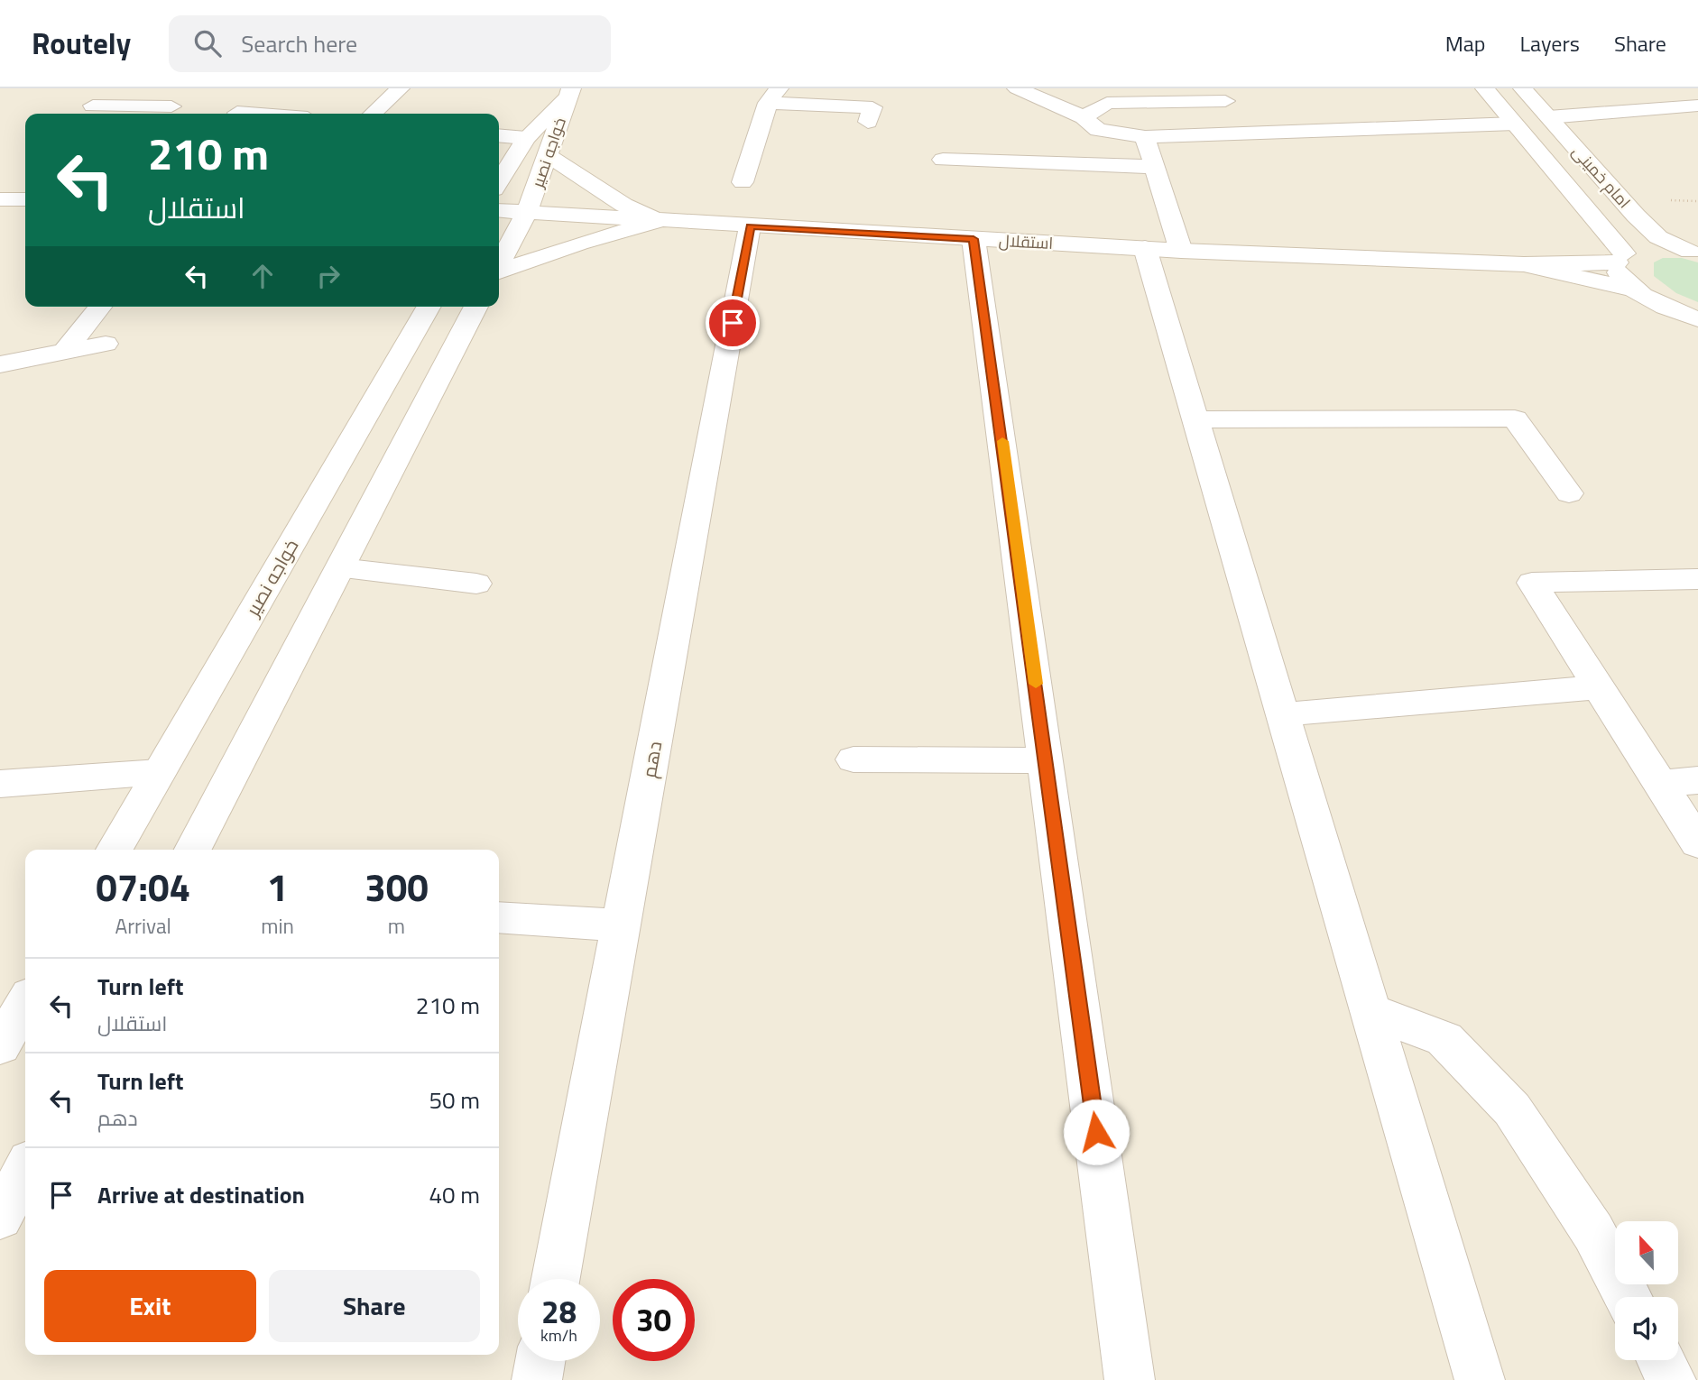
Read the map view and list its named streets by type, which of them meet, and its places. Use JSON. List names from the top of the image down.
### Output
{
  "streets": {
    "street": [
      "خواجه نصیر",
      "امام خمینی",
      "استقلال",
      "دهم"
    ]
  },
  "crossings": [
    ["خواجه نصیر", "استقلال"],
    ["استقلال", "دهم"]
  ],
  "north": "top",
  "page": {
    "header": "Routely",
    "search": "Search here",
    "nav": ["Map", "Layers", "Share"],
    "turn": ["210 m", "استقلال"],
    "eta": [
      "07:04",
      "Arrival",
      "1",
      "min",
      "300",
      "m"
    ],
    "list": [
      {
        "name": "Turn left",
        "note": "استقلال",
        "value": "210 m"
      },
      {
        "name": "Turn left",
        "note": "دهم",
        "value": "50 m"
      },
      {
        "name": "Arrive at destination",
        "value": "40 m"
      }
    ],
    "buttons": ["Exit", "Share"],
    "speed": "28 km/h",
    "limit": "30"
  }
}
